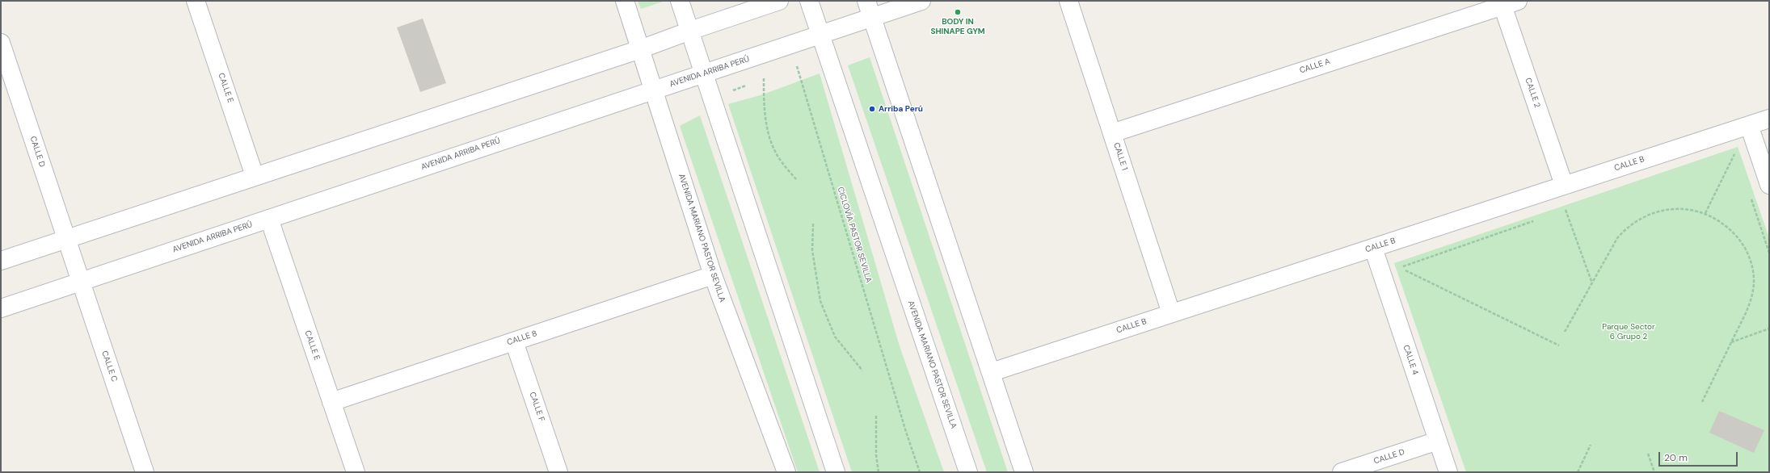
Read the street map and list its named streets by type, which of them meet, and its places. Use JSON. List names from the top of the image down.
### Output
{
  "streets": {
    "street": [
      "CALLE A",
      "AVENIDA ARRIBA PERÚ",
      "CALLE E",
      "CALLE 2",
      "CALLE D",
      "CALLE 1",
      "CALLE B",
      "AVENIDA MARIANO PASTOR SEVILLA",
      "CALLE 8",
      "CALLE 4",
      "CALLE C",
      "CALLE F"
    ],
    "path": ["CICLOVÍA PASTOR SEVILLA"]
  },
  "crossings": [
    ["CALLE A", "CALLE 2"],
    ["CALLE A", "CALLE 1"],
    ["AVENIDA ARRIBA PERÚ", "CALLE E"],
    ["AVENIDA ARRIBA PERÚ", "CICLOVÍA PASTOR SEVILLA"],
    ["AVENIDA ARRIBA PERÚ", "AVENIDA MARIANO PASTOR SEVILLA"],
    ["AVENIDA ARRIBA PERÚ", "CALLE C"],
    ["CALLE E", "CALLE 8"],
    ["CALLE 2", "CALLE B"],
    ["CALLE D", "CALLE 4"],
    ["CALLE D", "CALLE C"],
    ["CALLE 1", "CALLE B"],
    ["CALLE B", "CALLE 4"],
    ["AVENIDA MARIANO PASTOR SEVILLA", "CALLE 8"],
    ["CALLE 8", "CALLE F"]
  ],
  "parks": ["Parque Sector 6 Grupo 2"],
  "places": ["BODY IN SHINAPE GYM", "Arriba Perú"],
  "scale_bar": "20 m"
}
